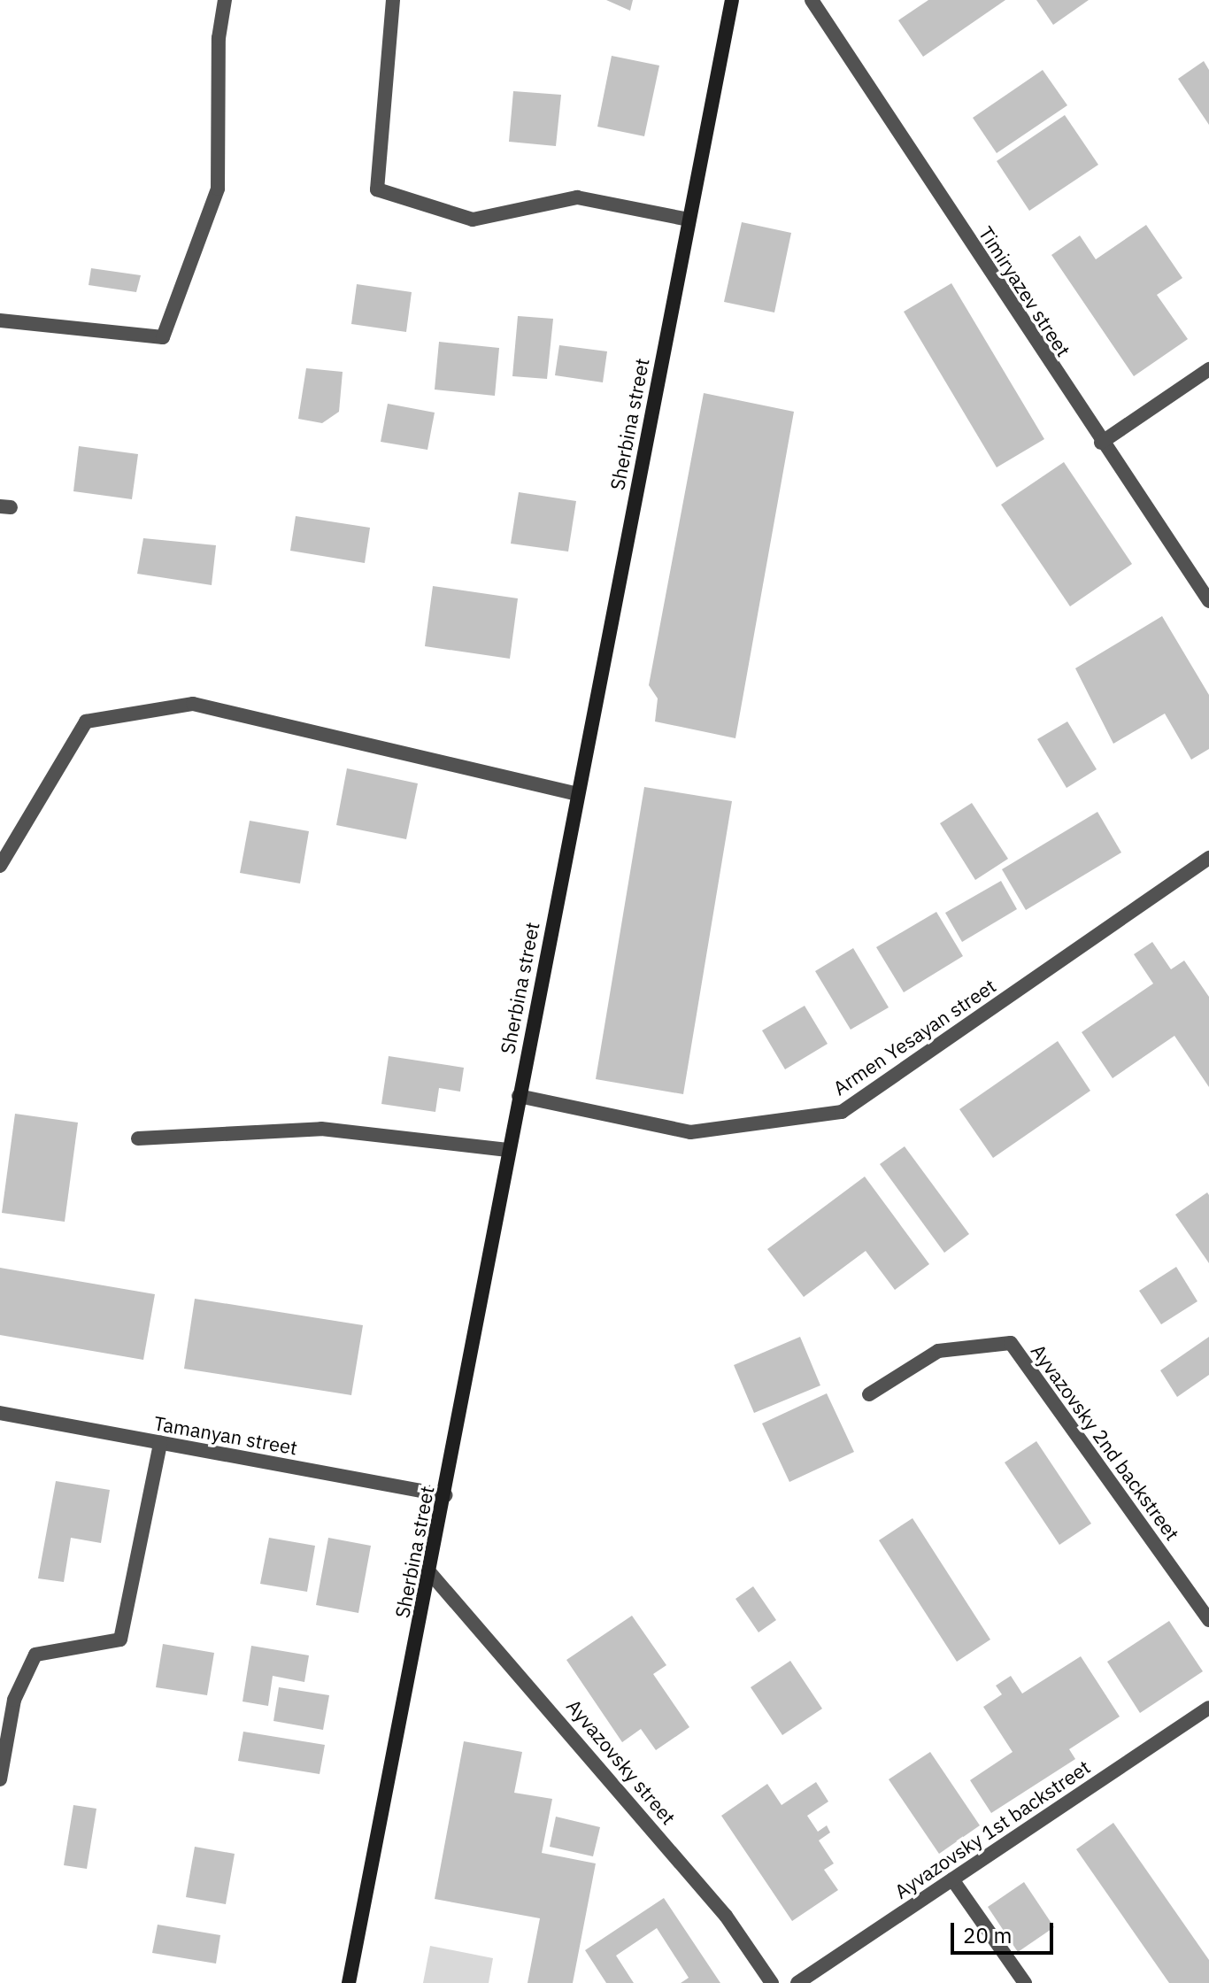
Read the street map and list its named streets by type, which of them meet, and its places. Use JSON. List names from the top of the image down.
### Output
{
  "streets": {
    "street": [
      "Timiryazev street",
      "Sherbina street",
      "Armen Yesayan street",
      "Tamanyan street",
      "Ayvazovsky 2nd backstreet",
      "Ayvazovsky street",
      "Ayvazovsky 1st backstreet"
    ]
  },
  "crossings": [
    ["Sherbina street", "Armen Yesayan street"],
    ["Sherbina street", "Tamanyan street"],
    ["Sherbina street", "Ayvazovsky street"]
  ],
  "scale_bar": "20 m"
}
